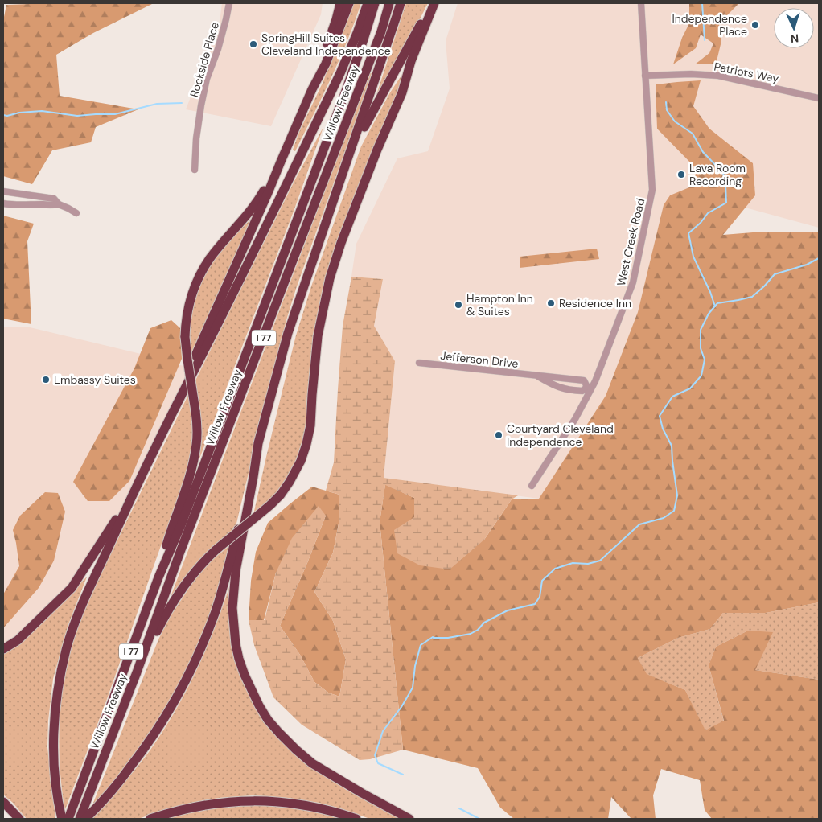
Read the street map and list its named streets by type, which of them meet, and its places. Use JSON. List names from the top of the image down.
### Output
{
  "streets": {
    "highway": ["Willow Freeway", "I 77"],
    "street": [
      "Rockside Place",
      "Patriots Way",
      "West Creek Road",
      "Jefferson Drive"
    ]
  },
  "crossings": [
    ["Patriots Way", "West Creek Road"],
    ["West Creek Road", "Jefferson Drive"]
  ],
  "places": [
    "Independence Place",
    "SpringHill Suites Cleveland Independence",
    "Lava Room Recording",
    "Residence Inn",
    "Hampton Inn & Suites",
    "Embassy Suites",
    "Courtyard Cleveland Independence"
  ],
  "north": "bottom"
}
